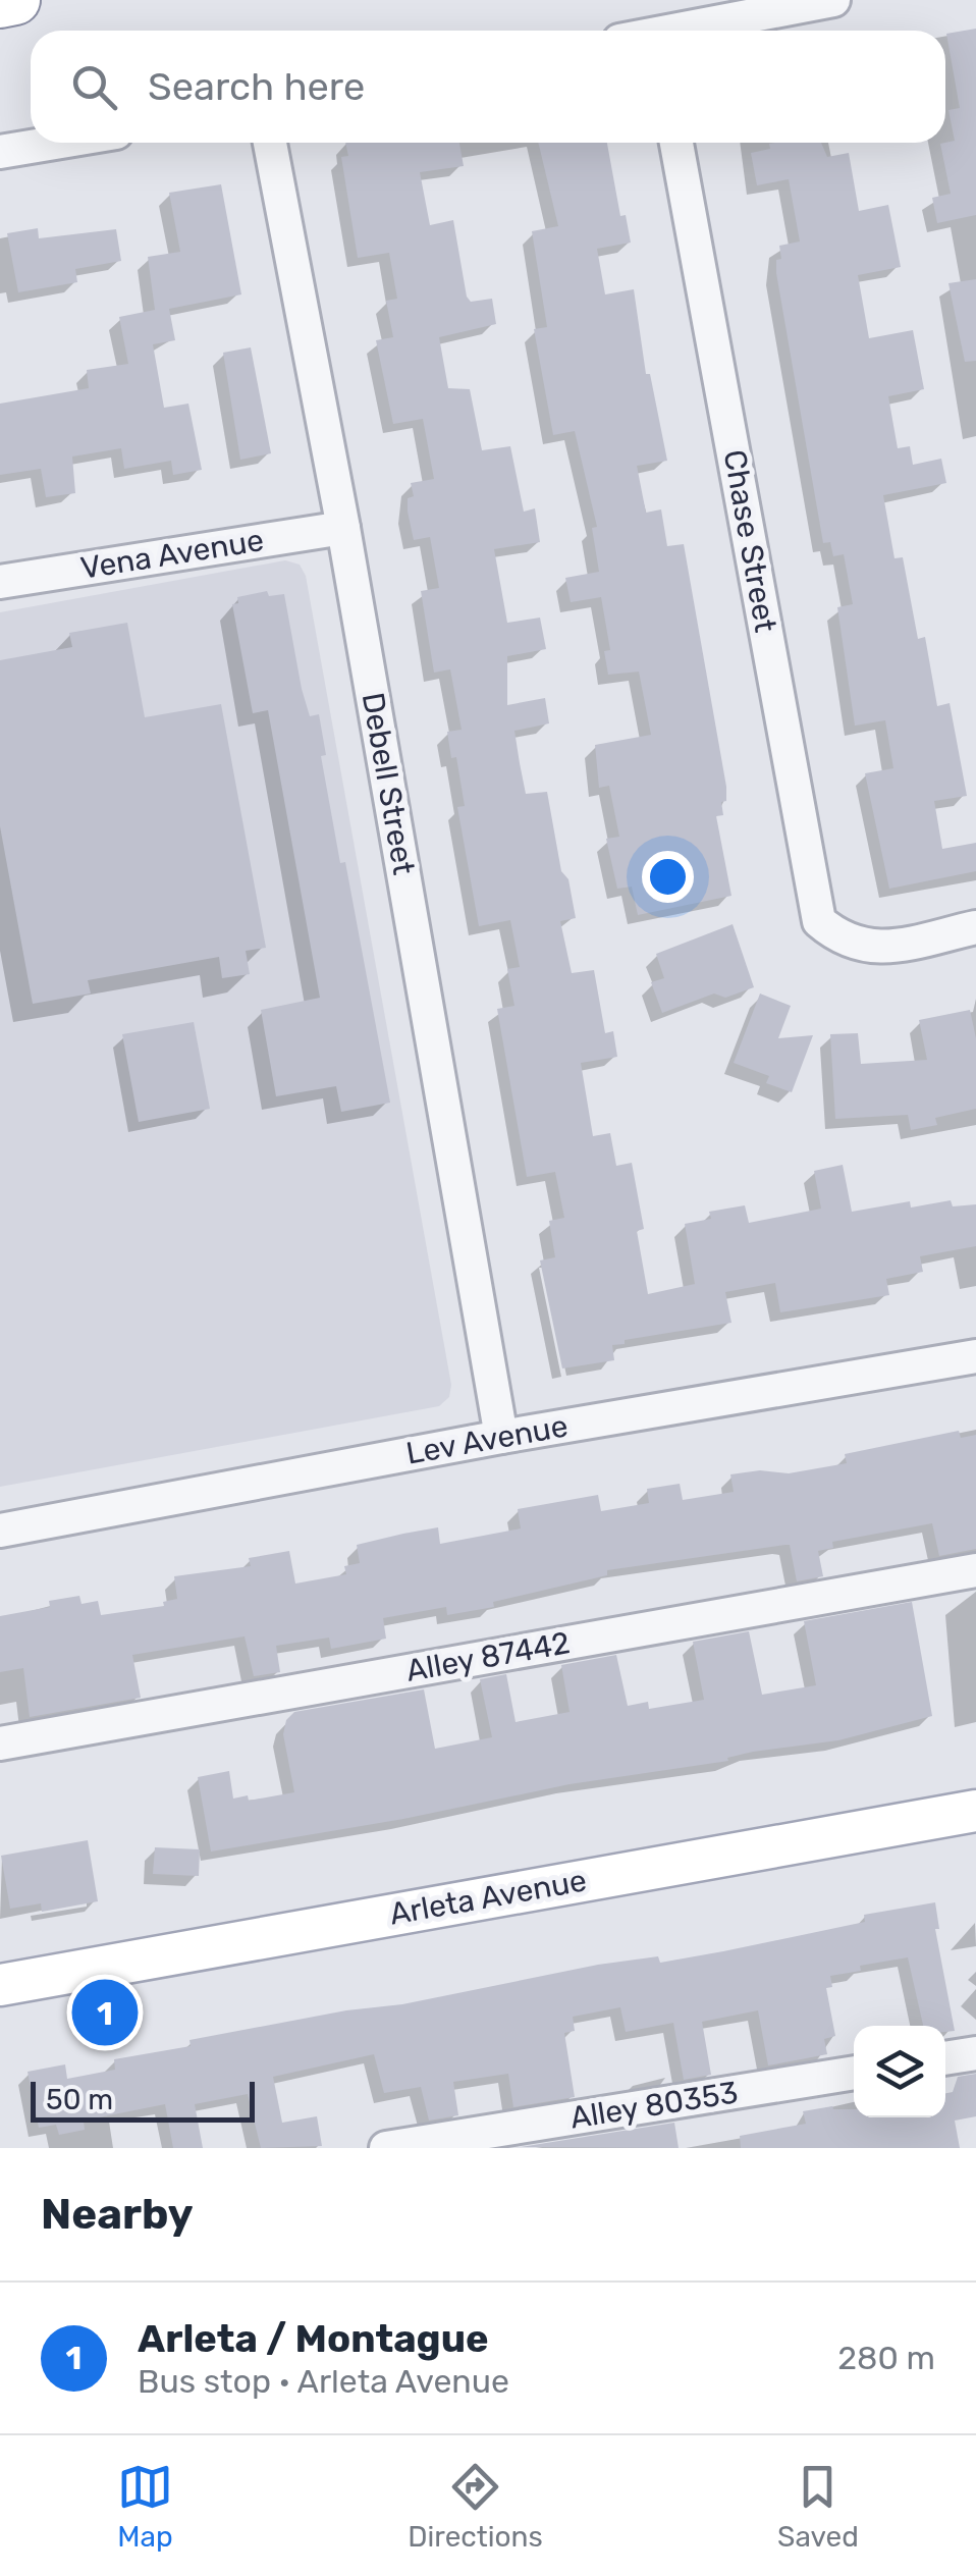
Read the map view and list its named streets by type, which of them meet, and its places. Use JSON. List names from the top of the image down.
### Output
{
  "streets": {
    "main road": ["Arleta Avenue"],
    "street": [
      "Chase Street",
      "Vena Avenue",
      "Debell Street",
      "Lev Avenue",
      "Alley 87442",
      "Alley 80353"
    ]
  },
  "crossings": [
    ["Vena Avenue", "Debell Street"],
    ["Debell Street", "Lev Avenue"]
  ],
  "scale_bar": "50 m",
  "page": {
    "search": "Search here",
    "pins": "1",
    "scale": "50 m",
    "heading": "Nearby",
    "list": [
      {
        "mark": "1",
        "name": "Arleta / Montague",
        "note": "Bus stop · Arleta Avenue",
        "value": "280 m"
      }
    ],
    "nav": ["Map", "Directions", "Saved"]
  }
}
